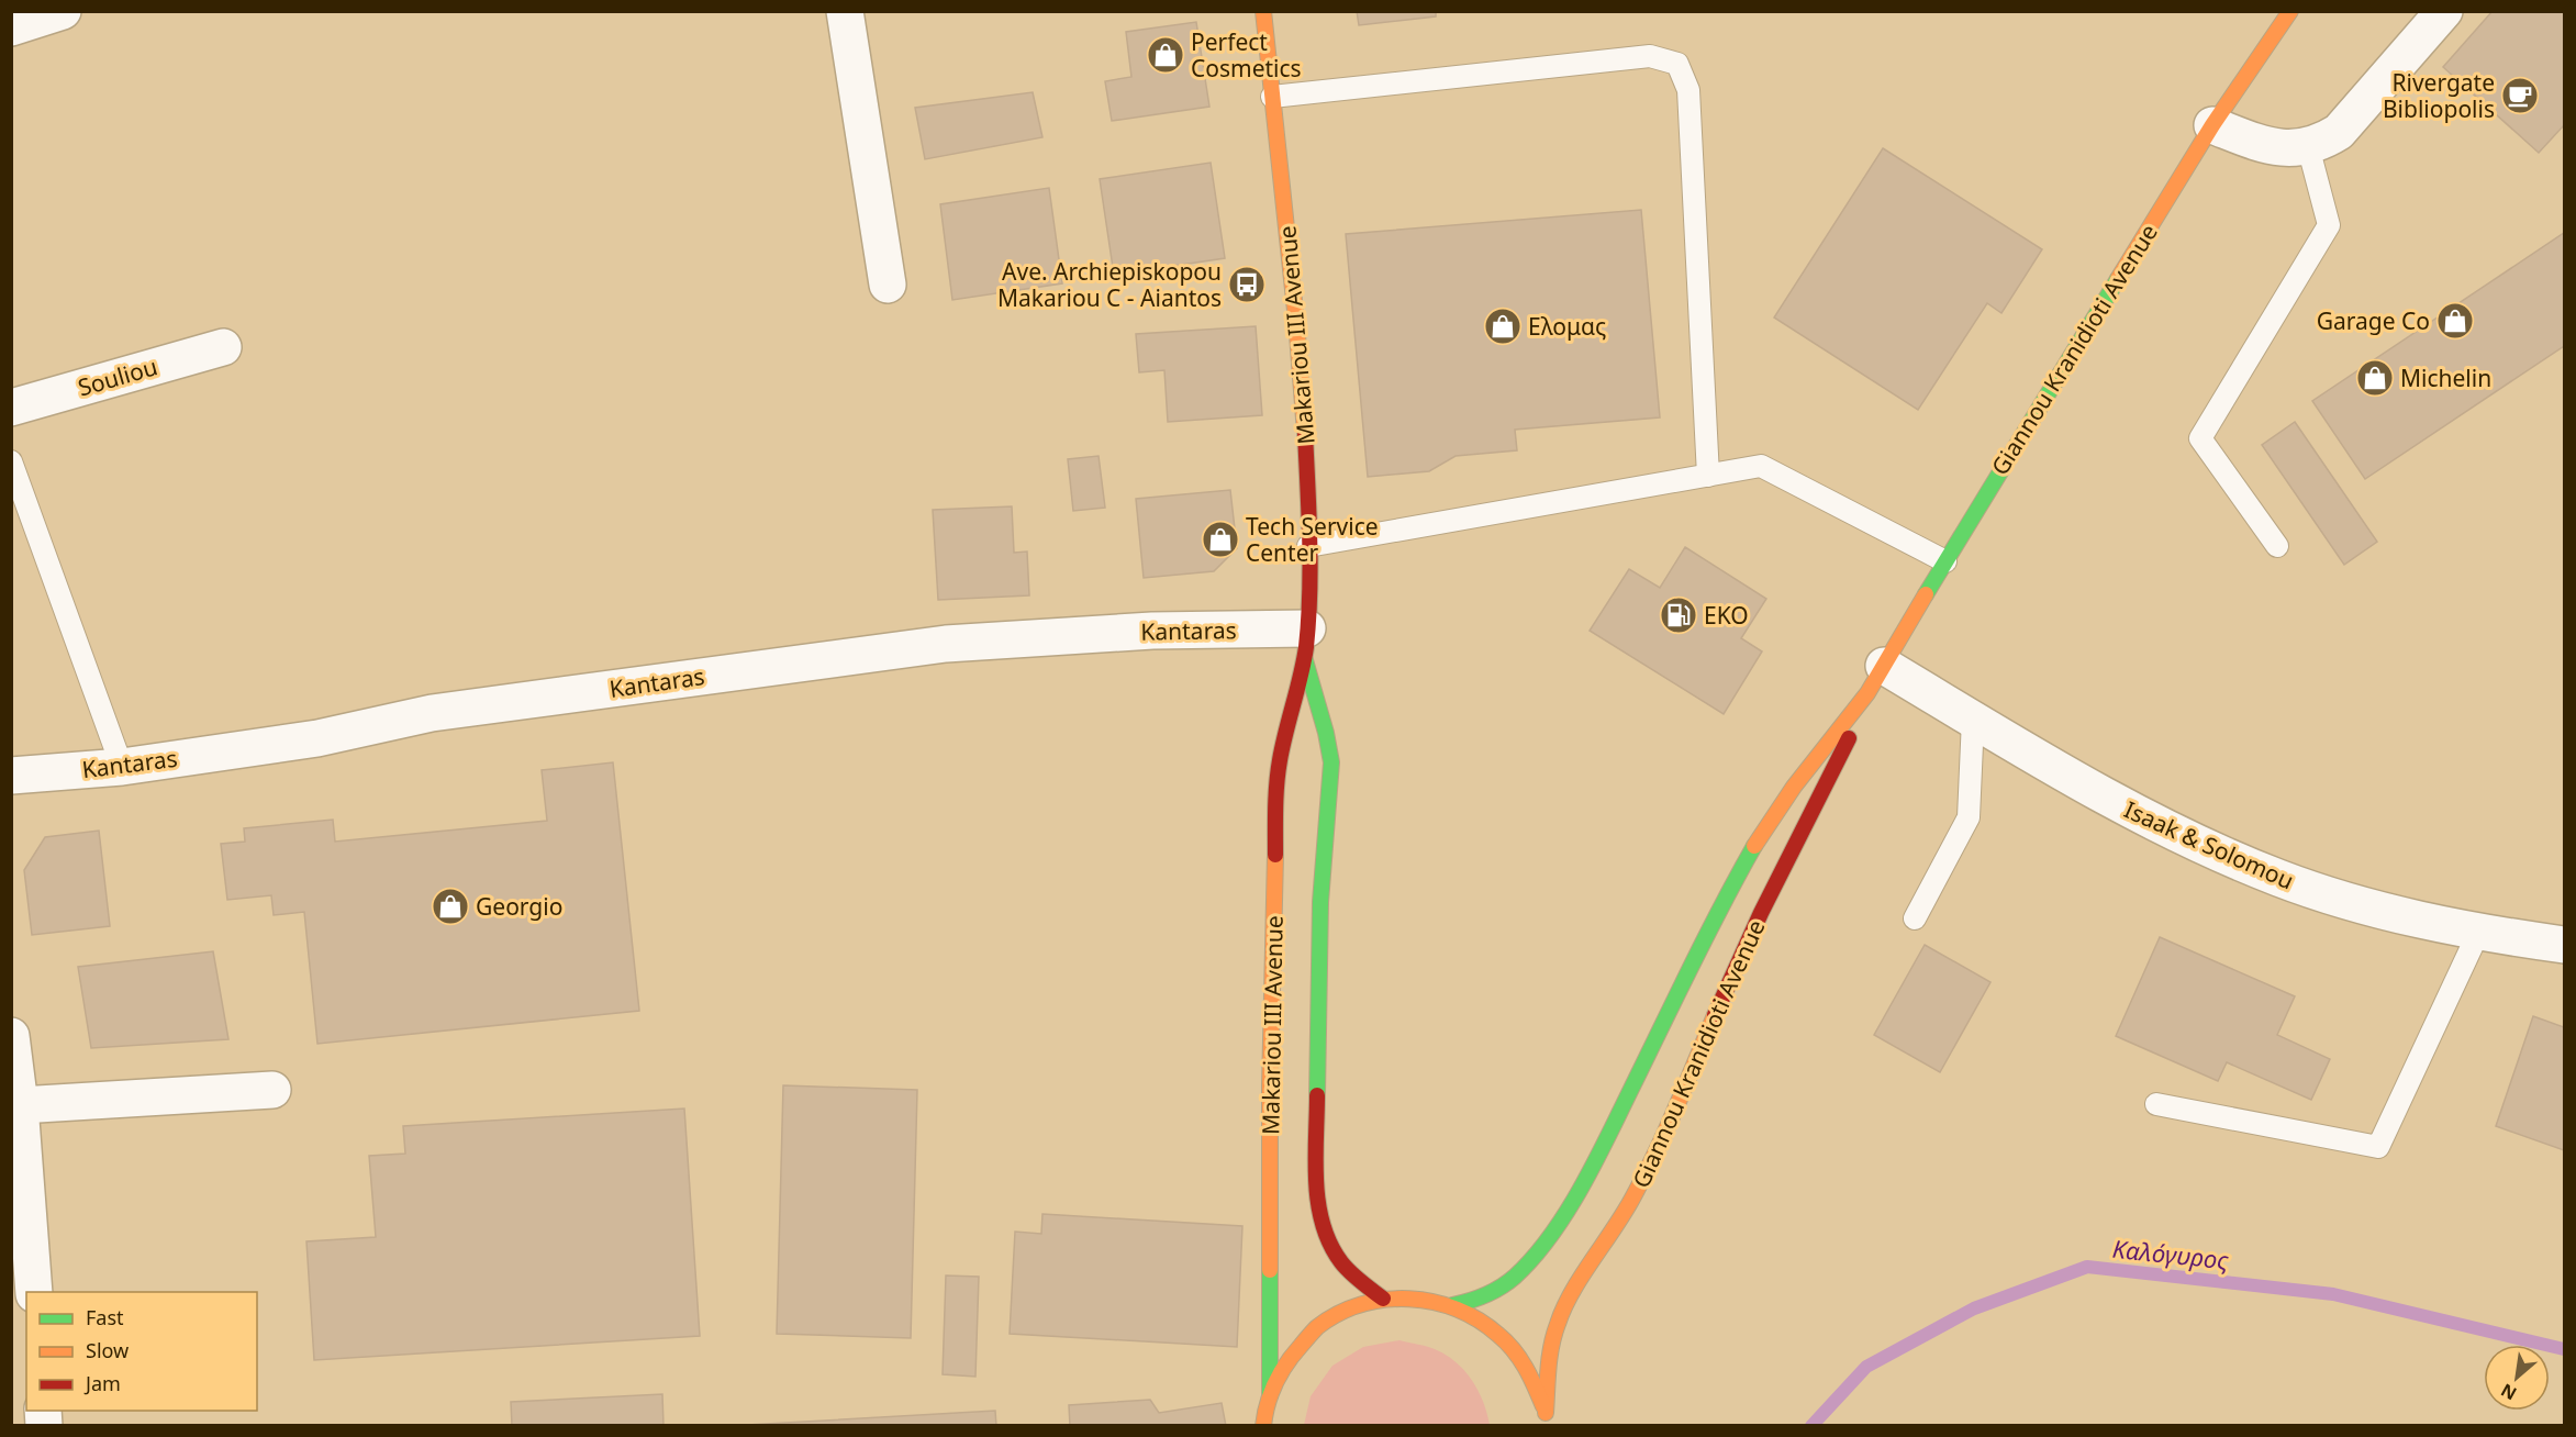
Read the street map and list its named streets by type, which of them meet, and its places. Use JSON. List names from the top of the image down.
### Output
{
  "streets": {
    "main road": ["Makariou III Avenue", "Giannou Kranidioti Avenue"],
    "street": ["Souliou", "Kantaras", "Isaak & Solomou"]
  },
  "crossings": [
    ["Makariou III Avenue", "Kantaras"],
    ["Giannou Kranidioti Avenue", "Isaak & Solomou"]
  ],
  "water": ["Καλόγυρος"],
  "places": {
    "shop": [
      "Perfect Cosmetics",
      "Garage Co",
      "Ελομας",
      "Michelin",
      "Tech Service Center",
      "Georgio"
    ],
    "cafe": ["Rivergate Bibliopolis"],
    "bus stop": ["Ave. Archiepiskopou Makariou C - Aiantos"],
    "fuel station": ["EKO"]
  },
  "legend": ["Fast", "Slow", "Jam"],
  "north": "bottom left"
}
